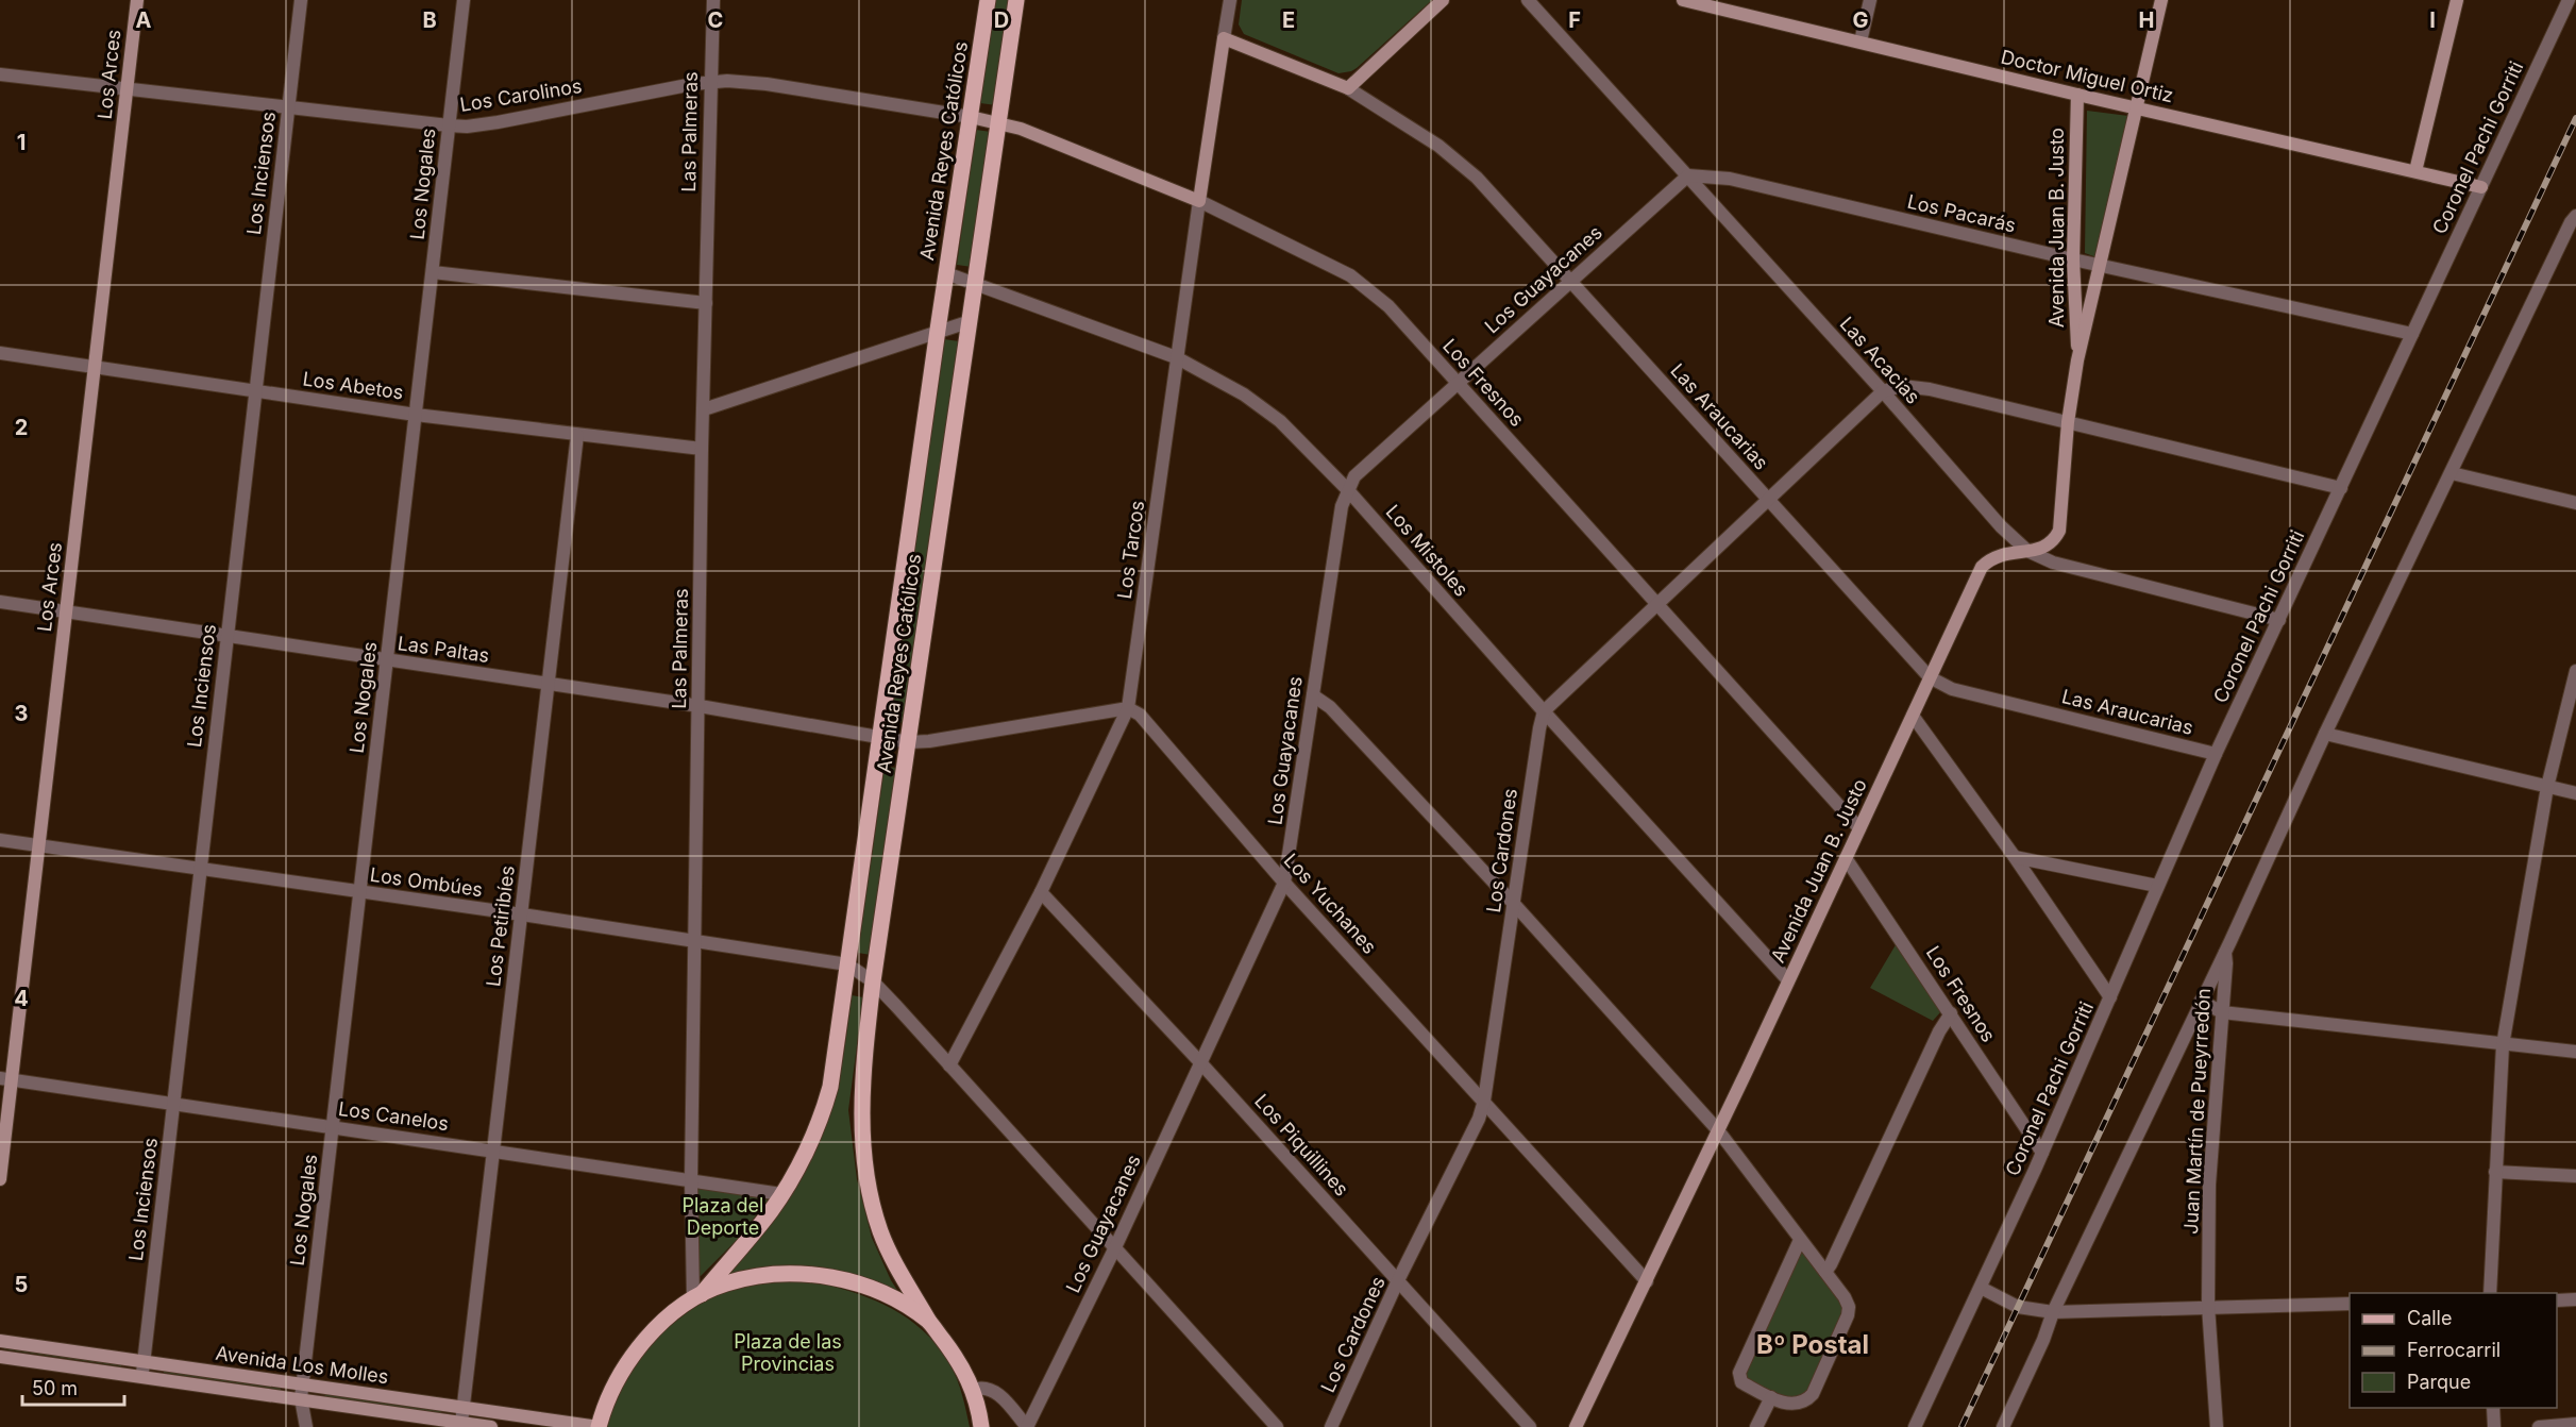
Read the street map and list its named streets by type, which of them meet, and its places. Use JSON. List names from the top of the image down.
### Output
{
  "streets": {
    "main road": ["Avenida Reyes Católicos"],
    "street": [
      "Los Arces",
      "Doctor Miguel Ortiz",
      "Los Carolinos",
      "Las Palmeras",
      "Coronel Pachi Gorriti",
      "Los Inciensos",
      "Los Nogales",
      "Los Pacarás",
      "Avenida Juan B. Justo",
      "Los Guayacanes",
      "Las Acacias",
      "Los Fresnos",
      "Los Abetos",
      "Las Araucarias",
      "Los Tarcos",
      "Los Mistoles",
      "Las Paltas",
      "Los Cardones",
      "Los Ombúes",
      "Los Yuchanes",
      "Los Petiribíes",
      "Juan Martín de Pueyrredón",
      "Los Canelos",
      "Los Piquillines",
      "Avenida Los Molles"
    ]
  },
  "crossings": [
    ["Los Arces", "Los Carolinos"],
    ["Los Arces", "Los Abetos"],
    ["Los Arces", "Las Paltas"],
    ["Los Arces", "Los Ombúes"],
    ["Los Arces", "Los Canelos"],
    ["Doctor Miguel Ortiz", "Coronel Pachi Gorriti"],
    ["Doctor Miguel Ortiz", "Avenida Juan B. Justo"],
    ["Los Carolinos", "Las Palmeras"],
    ["Los Carolinos", "Avenida Reyes Católicos"],
    ["Los Carolinos", "Los Inciensos"],
    ["Los Carolinos", "Los Nogales"],
    ["Los Carolinos", "Los Fresnos"],
    ["Las Palmeras", "Avenida Reyes Católicos"],
    ["Las Palmeras", "Los Abetos"],
    ["Las Palmeras", "Las Paltas"],
    ["Las Palmeras", "Los Ombúes"],
    ["Las Palmeras", "Los Canelos"],
    ["Coronel Pachi Gorriti", "Los Pacarás"],
    ["Coronel Pachi Gorriti", "Las Acacias"],
    ["Coronel Pachi Gorriti", "Los Fresnos"],
    ["Coronel Pachi Gorriti", "Las Araucarias"],
    ["Avenida Reyes Católicos", "Los Fresnos"],
    ["Avenida Reyes Católicos", "Los Mistoles"],
    ["Avenida Reyes Católicos", "Las Paltas"],
    ["Avenida Reyes Católicos", "Los Ombúes"],
    ["Avenida Reyes Católicos", "Los Canelos"],
    ["Los Inciensos", "Los Abetos"],
    ["Los Inciensos", "Las Paltas"],
    ["Los Inciensos", "Los Ombúes"],
    ["Los Inciensos", "Los Canelos"],
    ["Los Inciensos", "Avenida Los Molles"],
    ["Los Nogales", "Los Abetos"],
    ["Los Nogales", "Las Paltas"],
    ["Los Nogales", "Los Ombúes"],
    ["Los Nogales", "Los Canelos"],
    ["Los Nogales", "Avenida Los Molles"],
    ["Los Pacarás", "Avenida Juan B. Justo"],
    ["Los Pacarás", "Los Guayacanes"],
    ["Los Pacarás", "Las Acacias"],
    ["Avenida Juan B. Justo", "Las Acacias"],
    ["Avenida Juan B. Justo", "Los Fresnos"],
    ["Avenida Juan B. Justo", "Las Araucarias"],
    ["Avenida Juan B. Justo", "Los Mistoles"],
    ["Avenida Juan B. Justo", "Los Yuchanes"],
    ["Los Guayacanes", "Las Acacias"],
    ["Los Guayacanes", "Los Fresnos"],
    ["Los Guayacanes", "Las Araucarias"],
    ["Los Guayacanes", "Los Mistoles"],
    ["Los Guayacanes", "Los Yuchanes"],
    ["Los Guayacanes", "Los Piquillines"],
    ["Los Fresnos", "Los Tarcos"],
    ["Los Abetos", "Los Petiribíes"],
    ["Las Araucarias", "Los Tarcos"],
    ["Los Tarcos", "Los Mistoles"],
    ["Los Tarcos", "Los Yuchanes"],
    ["Los Tarcos", "Los Piquillines"],
    ["Los Mistoles", "Los Cardones"],
    ["Las Paltas", "Los Petiribíes"],
    ["Los Cardones", "Los Yuchanes"],
    ["Los Cardones", "Los Piquillines"],
    ["Los Ombúes", "Los Petiribíes"],
    ["Los Petiribíes", "Los Canelos"],
    ["Los Petiribíes", "Avenida Los Molles"]
  ],
  "districts": ["Bº Postal"],
  "parks": ["Plaza del Deporte", "Plaza de las Provincias"],
  "legend": ["Calle", "Ferrocarril", "Parque"],
  "scale_bar": "50 m",
  "grid": {
    "columns": [
      "A",
      "B",
      "C",
      "D",
      "E",
      "F",
      "G",
      "H",
      "I"
    ],
    "rows": [
      "1",
      "2",
      "3",
      "4",
      "5"
    ]
  }
}
